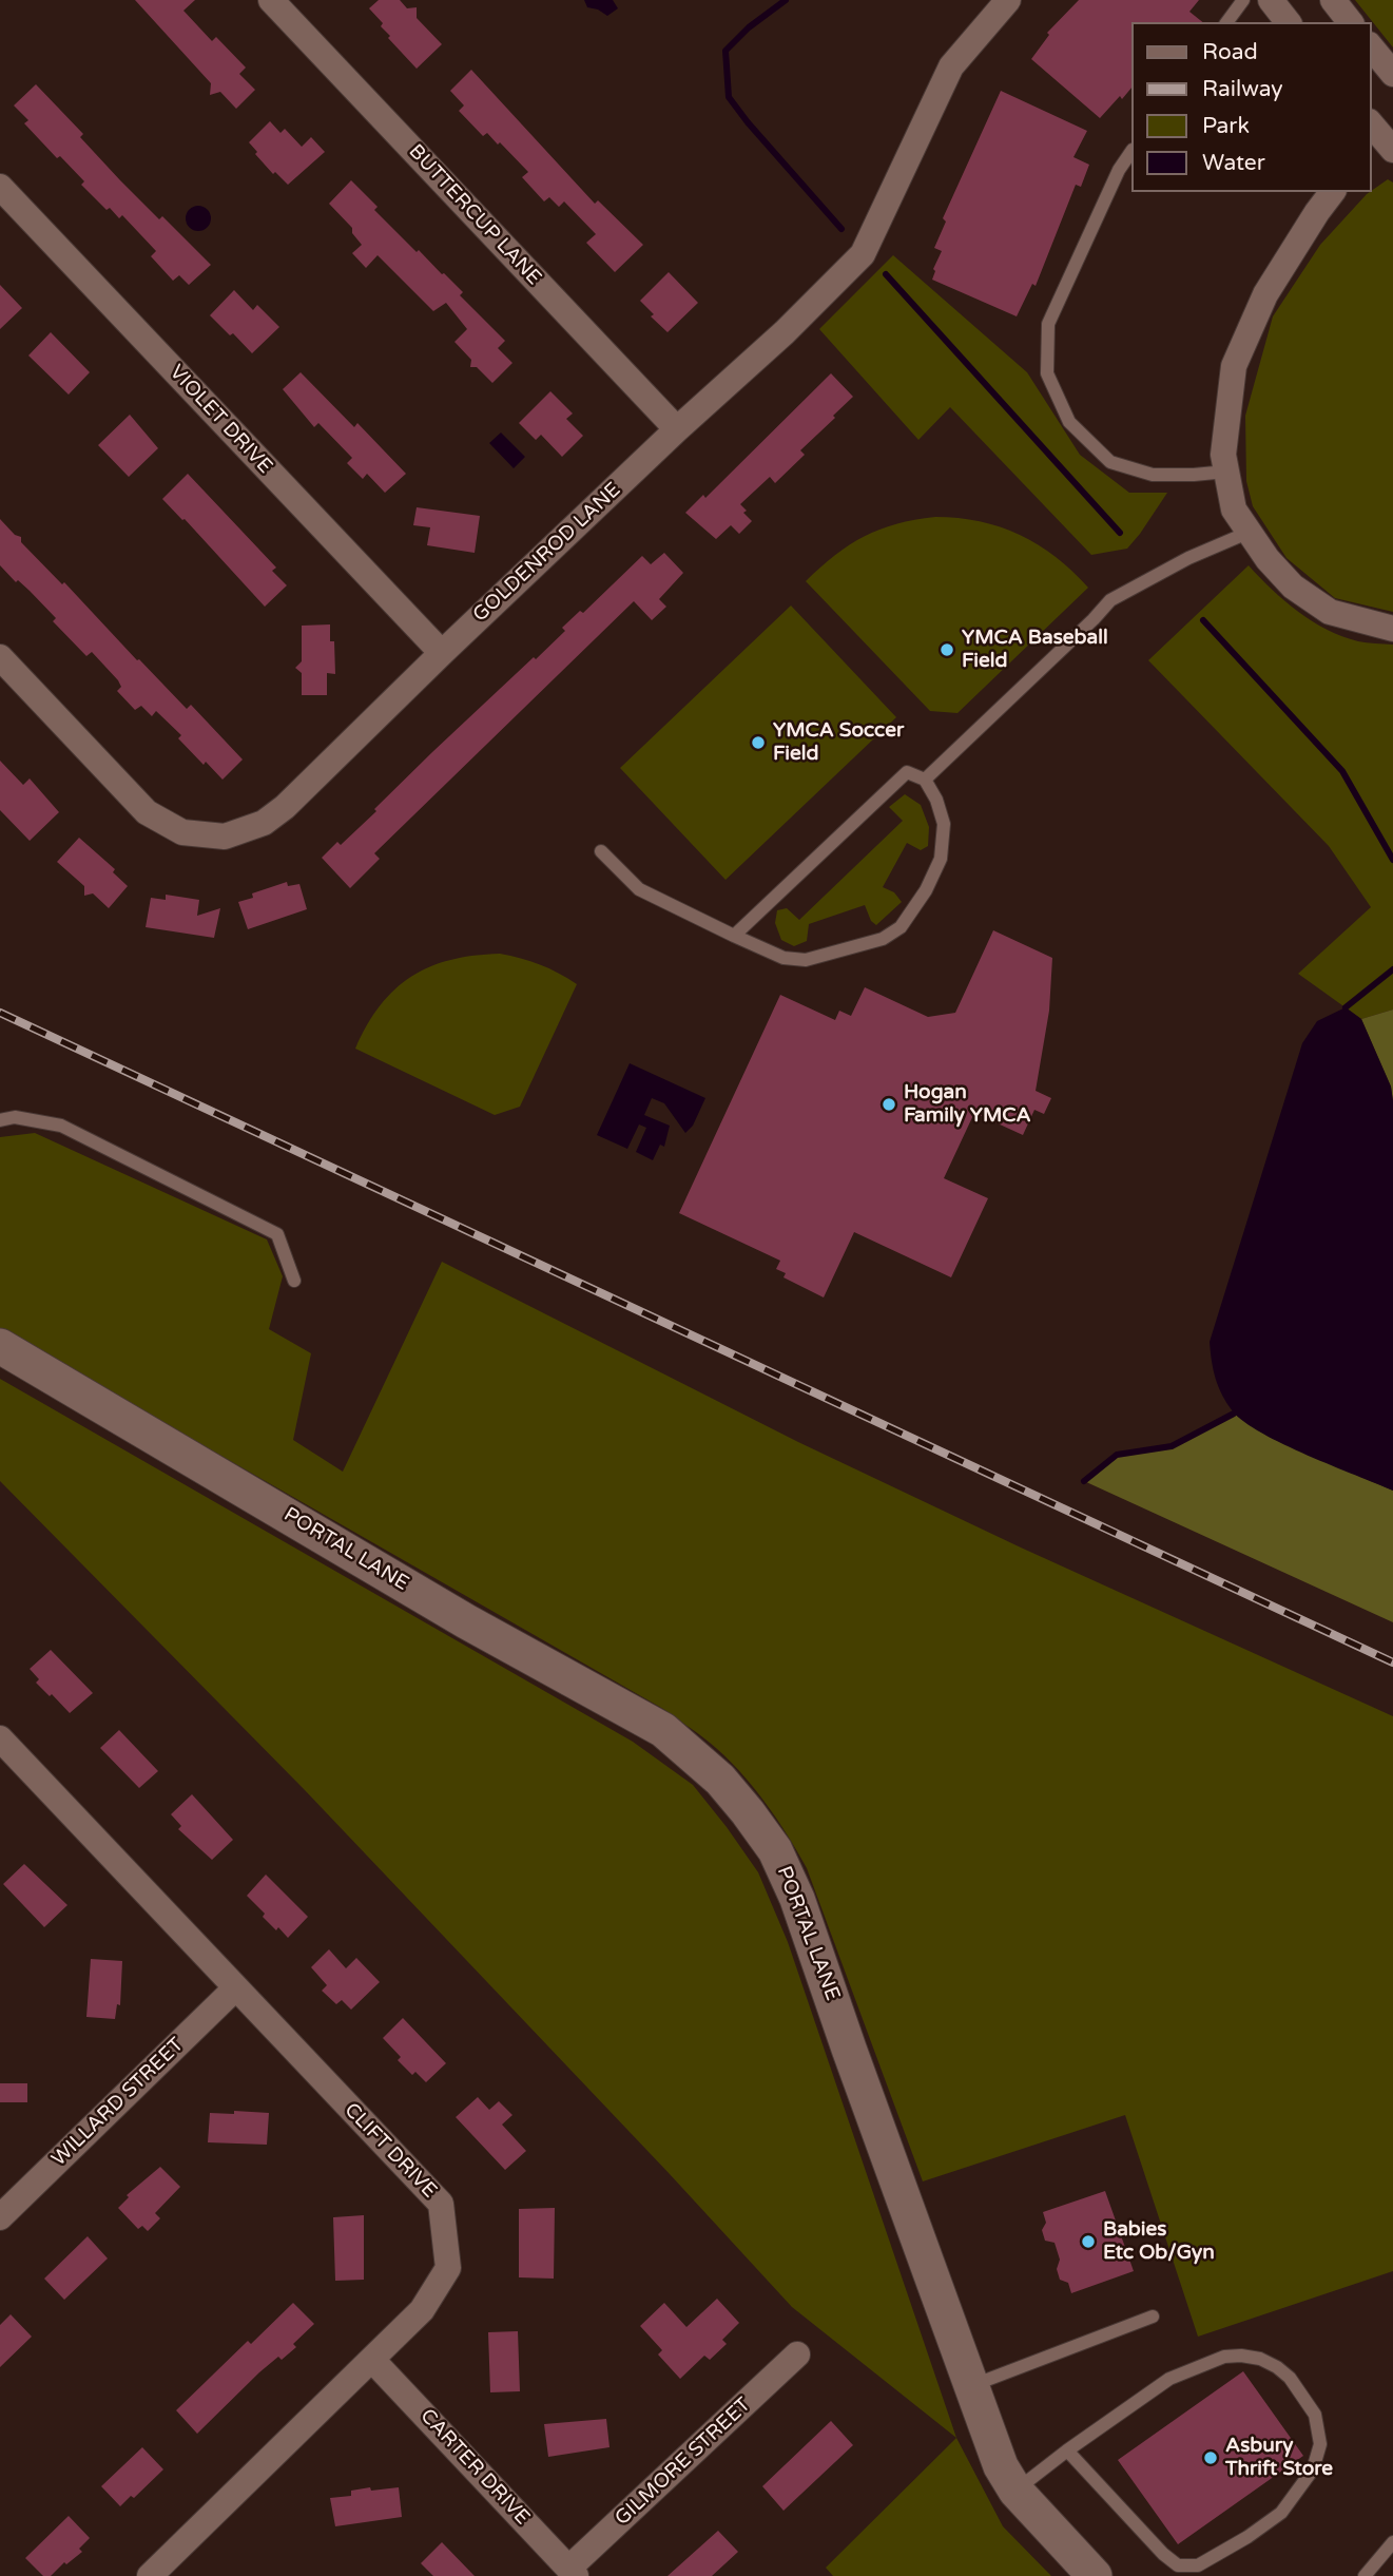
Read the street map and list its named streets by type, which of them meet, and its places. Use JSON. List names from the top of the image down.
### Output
{
  "streets": {
    "street": [
      "BUTTERCUP LANE",
      "VIOLET DRIVE",
      "GOLDENROD LANE",
      "PORTAL LANE",
      "WILLARD STREET",
      "CLIFT DRIVE",
      "GILMORE STREET",
      "CARTER DRIVE"
    ]
  },
  "crossings": [
    ["BUTTERCUP LANE", "GOLDENROD LANE"],
    ["VIOLET DRIVE", "GOLDENROD LANE"],
    ["WILLARD STREET", "CLIFT DRIVE"],
    ["CLIFT DRIVE", "CARTER DRIVE"],
    ["GILMORE STREET", "CARTER DRIVE"]
  ],
  "places": [
    "YMCA Baseball Field",
    "YMCA Soccer Field",
    "Hogan Family YMCA",
    "Babies Etc Ob/Gyn",
    "Asbury Thrift Store"
  ],
  "legend": [
    "Road",
    "Railway",
    "Park",
    "Water"
  ]
}
